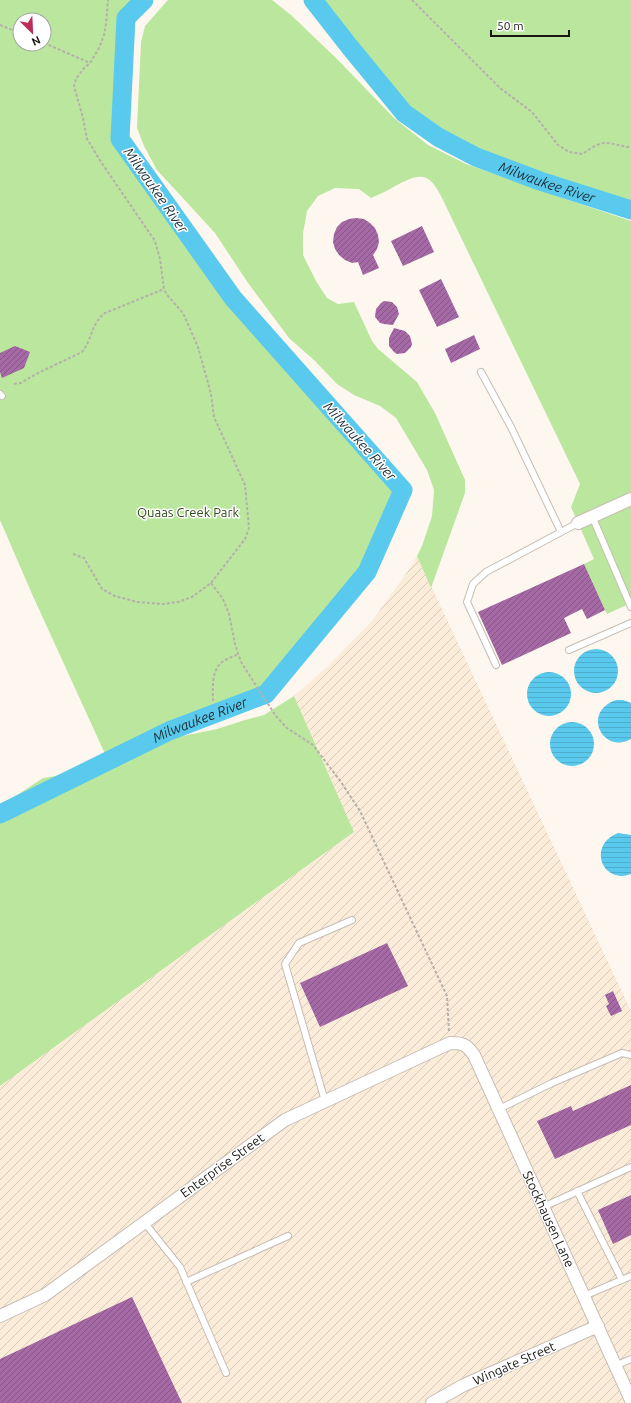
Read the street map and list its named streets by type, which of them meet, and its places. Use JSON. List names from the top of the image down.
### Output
{
  "streets": {
    "street": ["Enterprise Street", "Stockhausen Lane", "Wingate Street"]
  },
  "crossings": [
    ["Enterprise Street", "Stockhausen Lane"],
    ["Stockhausen Lane", "Wingate Street"]
  ],
  "water": ["Milwaukee River"],
  "parks": ["Quaas Creek Park"],
  "scale_bar": "50 m",
  "north": "bottom right"
}
